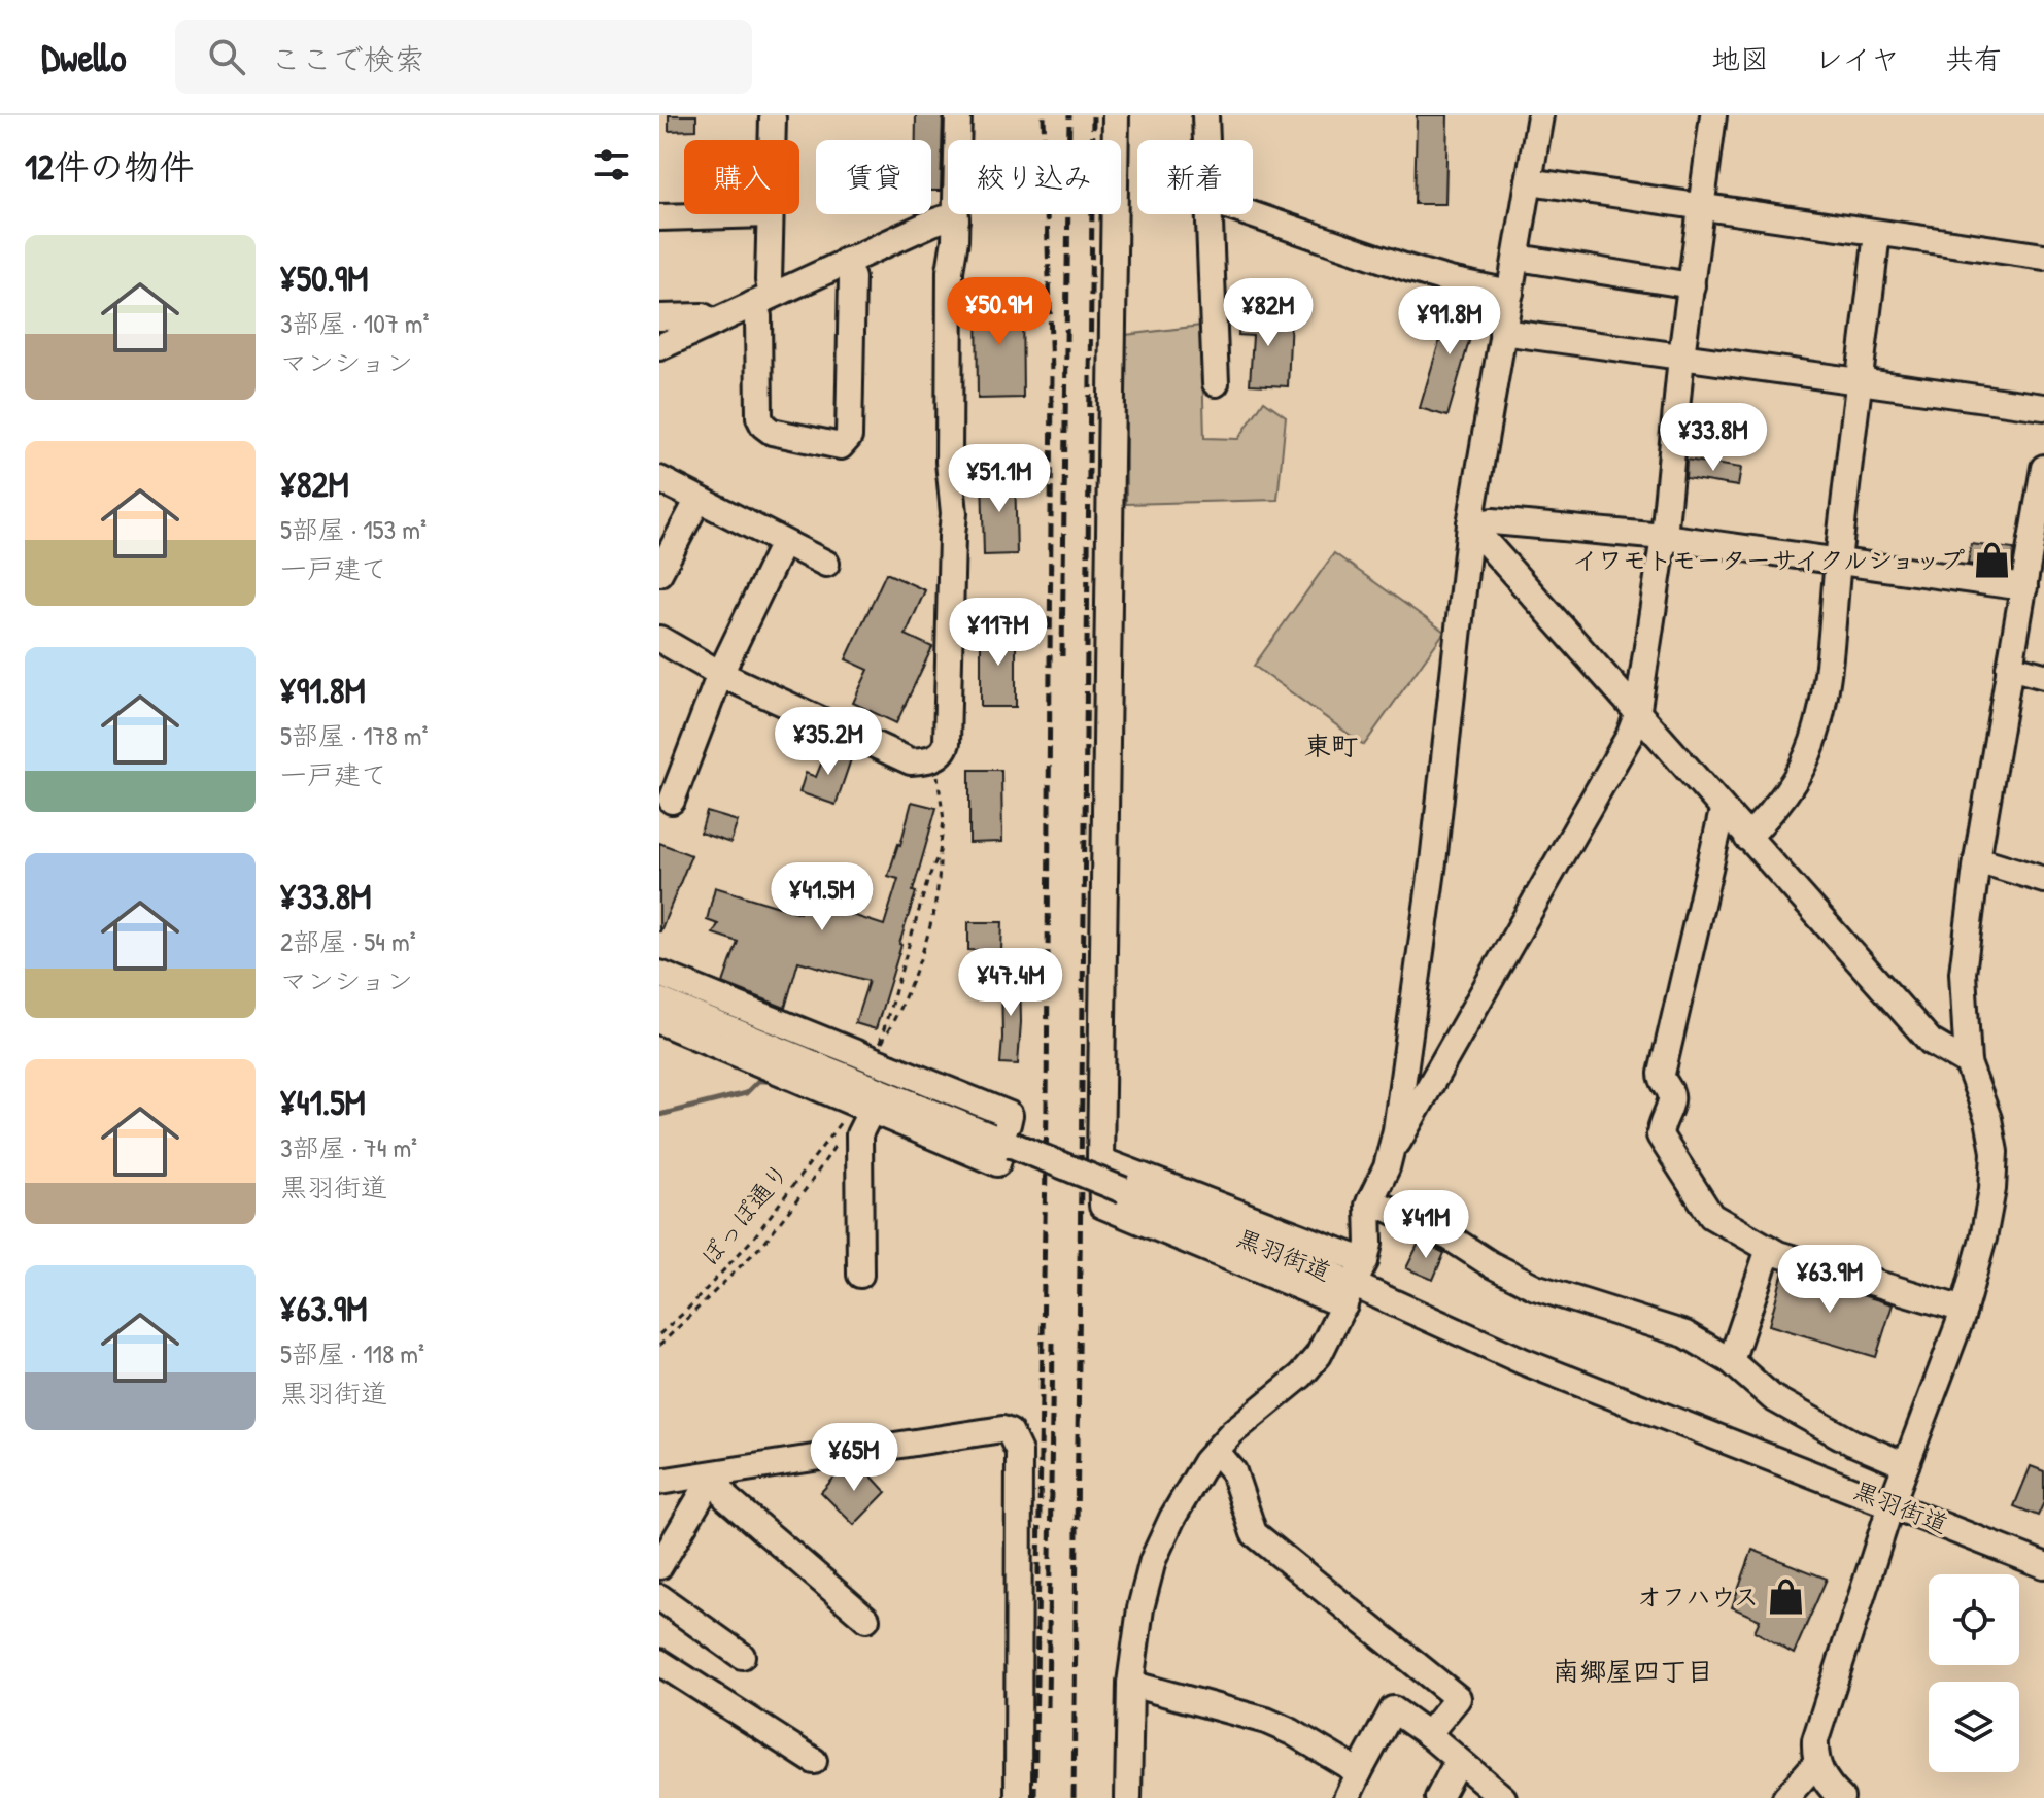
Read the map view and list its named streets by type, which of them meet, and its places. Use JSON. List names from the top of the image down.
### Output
{
  "streets": {
    "street": ["黒羽街道"],
    "path": ["ぽっぽ通り"]
  },
  "districts": ["東町", "南郷屋四丁目"],
  "places": {
    "shop": ["イワモトモーターサイクルショップ", "オフハウス"]
  },
  "page": {
    "header": "Dwello",
    "search": "ここで検索",
    "nav": ["地図", "レイヤ", "共有"],
    "heading": "12件の物件",
    "chip": [
      "購入",
      "賃貸",
      "絞り込み",
      "新着"
    ],
    "list": [
      {
        "name": "¥50.9M",
        "note": "3部屋 · 107 m² · マンション"
      },
      {
        "name": "¥82M",
        "note": "5部屋 · 153 m² · 一戸建て"
      },
      {
        "name": "¥91.8M",
        "note": "5部屋 · 178 m² · 一戸建て"
      },
      {
        "name": "¥33.8M",
        "note": "2部屋 · 54 m² · マンション"
      },
      {
        "name": "¥41.5M",
        "note": "3部屋 · 74 m² · 黒羽街道"
      },
      {
        "name": "¥63.9M",
        "note": "5部屋 · 118 m² · 黒羽街道"
      }
    ],
    "price": [
      "¥50.9M",
      "¥82M",
      "¥91.8M",
      "¥33.8M",
      "¥51.1M",
      "¥117M",
      "¥35.2M",
      "¥41.5M",
      "¥47.4M",
      "¥41M",
      "¥63.9M",
      "¥65M"
    ]
  }
}
